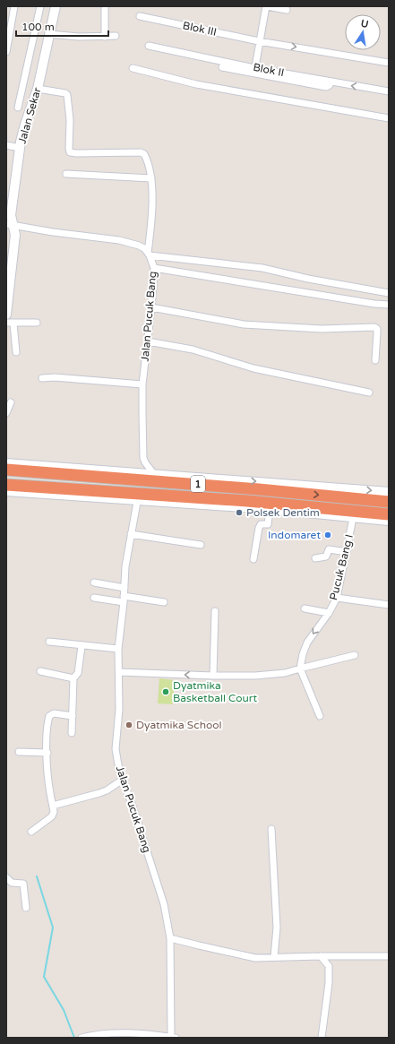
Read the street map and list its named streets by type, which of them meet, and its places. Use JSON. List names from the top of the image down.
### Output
{
  "streets": {
    "highway": ["1"],
    "street": [
      "Blok III",
      "Blok II",
      "Jalan Sekar",
      "Jalan Pucuk Bang",
      "Pucuk Bang I"
    ]
  },
  "crossings": [
    ["Jalan Pucuk Bang", "1"],
    ["1", "Pucuk Bang I"]
  ],
  "one_way": ["Pucuk Bang I"],
  "places": [
    "Polsek Dentim",
    "Indomaret",
    "Dyatmika Basketball Court",
    "Dyatmika School"
  ],
  "scale_bar": "100 m",
  "north": "top"
}
